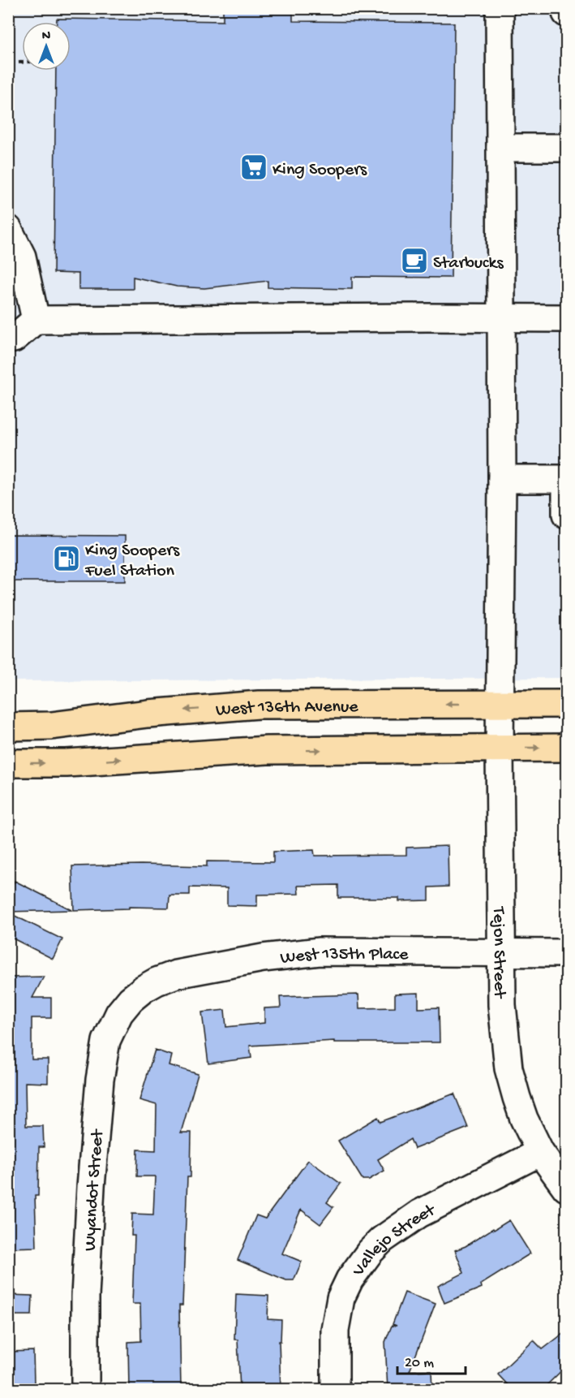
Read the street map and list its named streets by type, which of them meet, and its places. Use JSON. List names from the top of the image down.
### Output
{
  "streets": {
    "main road": ["West 136th Avenue"],
    "street": [
      "Tejon Street",
      "West 135th Place",
      "Wyandot Street",
      "Vallejo Street"
    ]
  },
  "crossings": [
    ["West 136th Avenue", "Tejon Street"],
    ["Tejon Street", "West 135th Place"],
    ["Tejon Street", "Vallejo Street"],
    ["West 135th Place", "Wyandot Street"]
  ],
  "places": {
    "supermarket": ["King Soopers"],
    "cafe": ["Starbucks"],
    "fuel station": ["King Soopers Fuel Station"]
  },
  "scale_bar": "20 m",
  "north": "top"
}
